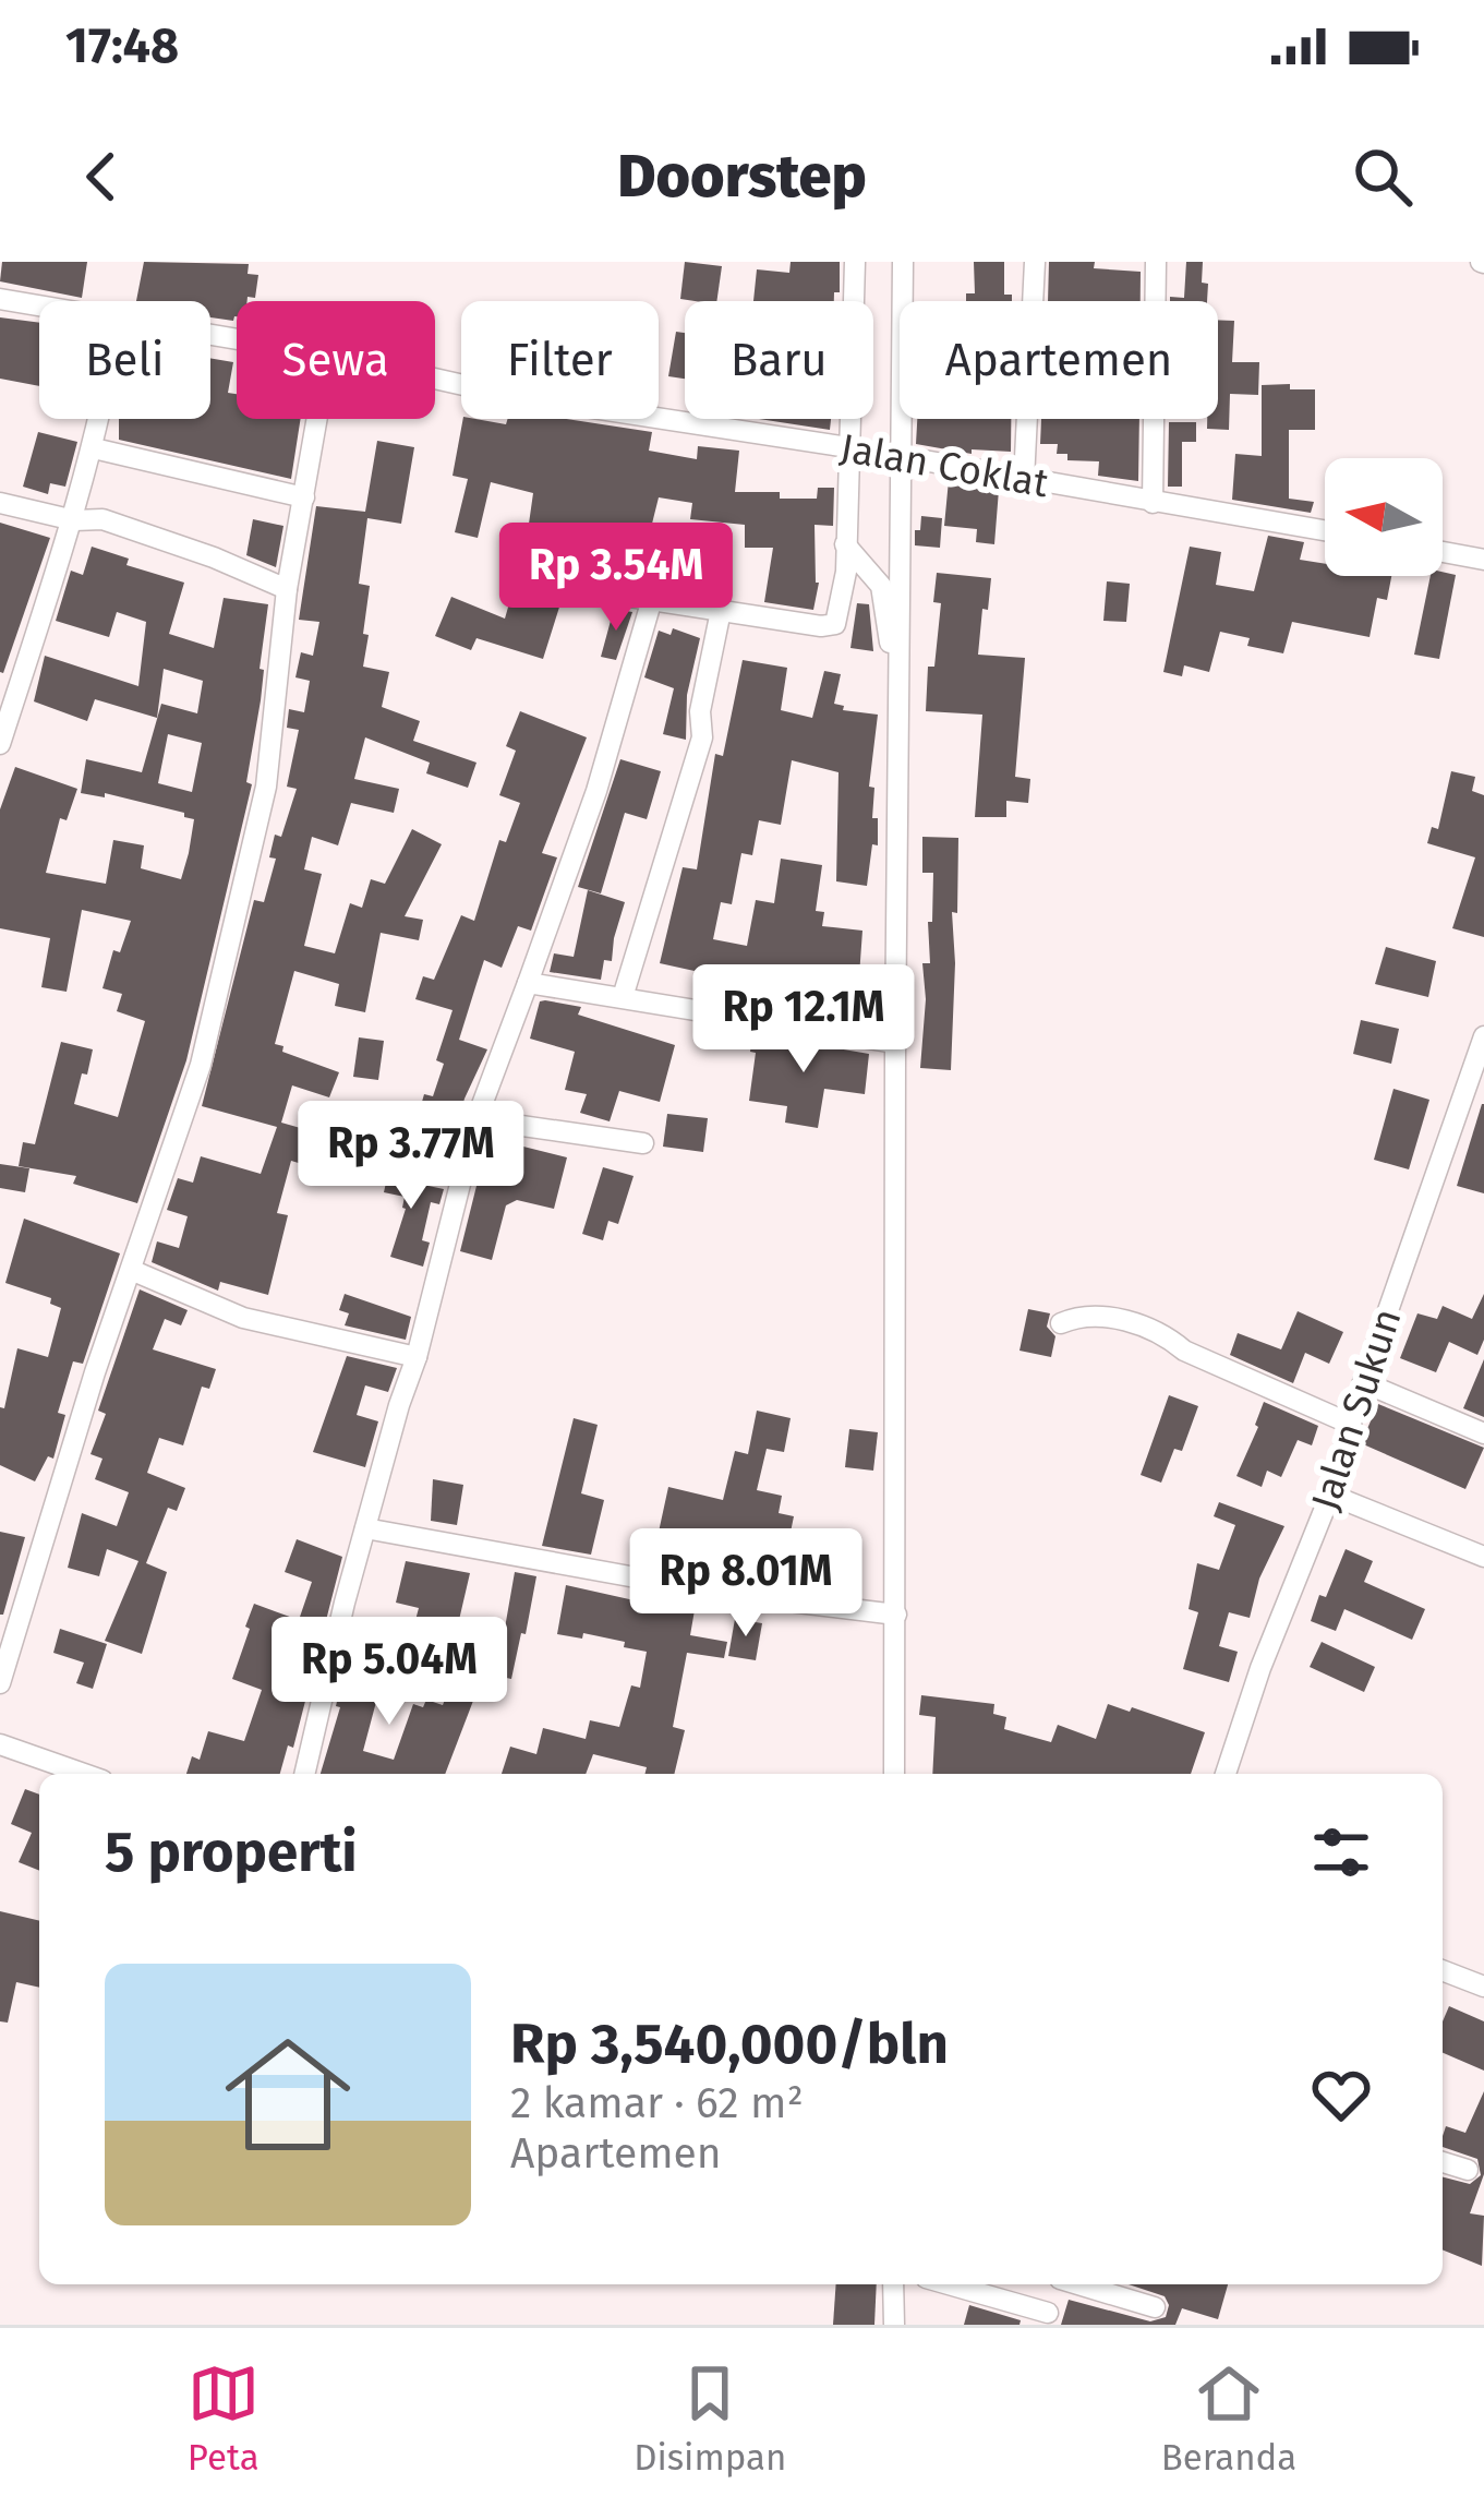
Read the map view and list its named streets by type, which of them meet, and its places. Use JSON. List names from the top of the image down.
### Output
{
  "streets": {
    "street": ["Jalan Coklat", "Jalan Sukun"]
  },
  "north": "left",
  "page": {
    "status": "17:48",
    "header": "Doorstep",
    "chip": [
      "Beli",
      "Sewa",
      "Filter",
      "Baru",
      "Apartemen"
    ],
    "price": [
      "Rp 3.54M",
      "Rp 12.1M",
      "Rp 3.77M",
      "Rp 8.01M",
      "Rp 5.04M"
    ],
    "heading": "5 properti",
    "list": [
      {
        "name": "Rp 3,540,000/bln",
        "note": "2 kamar · 62 m² · Apartemen"
      }
    ],
    "tabs": ["Peta", "Disimpan", "Beranda"]
  }
}
